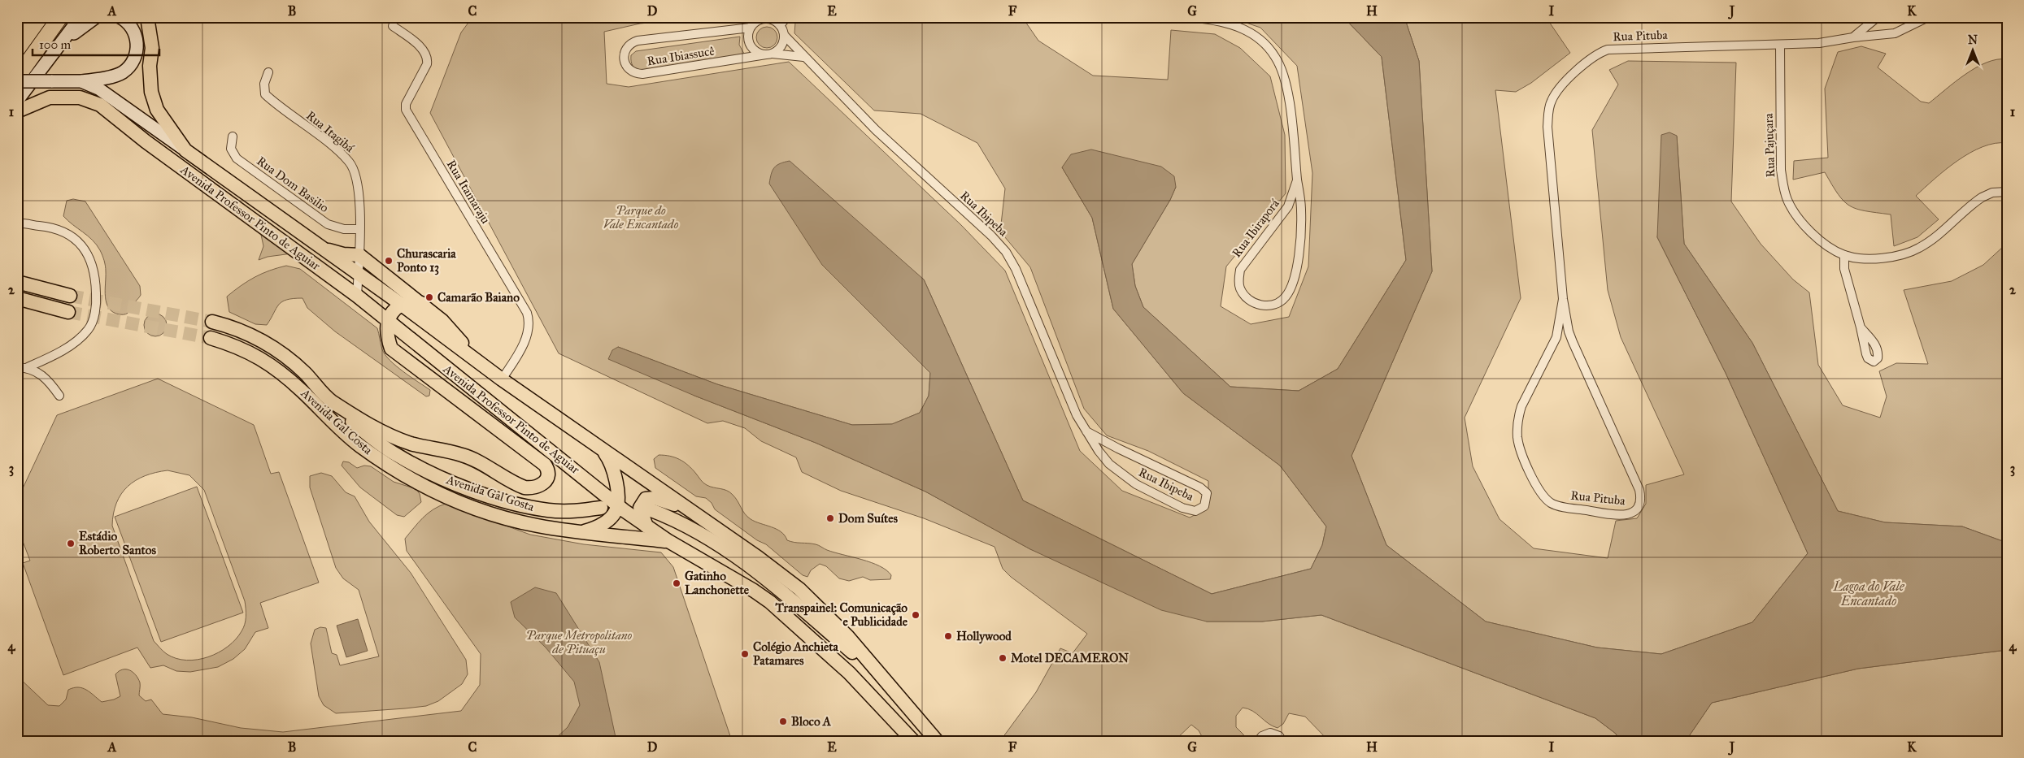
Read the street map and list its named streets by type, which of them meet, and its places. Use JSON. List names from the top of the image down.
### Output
{
  "streets": {
    "main road": ["Avenida Professor Pinto de Aguiar", "Avenida Gal Costa", "Avenida Gal Gosta"],
    "street": [
      "Rua Pituba",
      "Rua Ibiassucê",
      "Rua Itagibá",
      "Rua Pajuçara",
      "Rua Dom Basilio",
      "Rua Itamaraju",
      "Rua Ibipeba",
      "Rua Ibiraporá"
    ]
  },
  "crossings": [
    ["Rua Pituba", "Rua Pajuçara"],
    ["Rua Ibiassucê", "Rua Ibipeba"],
    ["Rua Itagibá", "Rua Dom Basilio"],
    ["Rua Itagibá", "Avenida Professor Pinto de Aguiar"],
    ["Rua Itamaraju", "Avenida Professor Pinto de Aguiar"],
    ["Avenida Professor Pinto de Aguiar", "Avenida Gal Costa"]
  ],
  "water": ["Lagoa do Vale Encantado"],
  "parks": ["Parque do Vale Encantado", "Parque Metropolitano de Pituaçu"],
  "places": [
    "Churascaria Ponto 13",
    "Camarão Baiano",
    "Dom Suítes",
    "Estádio Roberto Santos",
    "Gatinho Lanchonette",
    "Transpainel: Comunicação e Publicidade",
    "Hollywood",
    "Colégio Anchieta Patamares",
    "Motel DECAMERON",
    "Bloco A"
  ],
  "scale_bar": "100 m",
  "north": "top",
  "grid": {
    "columns": [
      "A",
      "B",
      "C",
      "D",
      "E",
      "F",
      "G",
      "H",
      "I",
      "J",
      "K"
    ],
    "rows": [
      "1",
      "2",
      "3",
      "4"
    ]
  }
}
